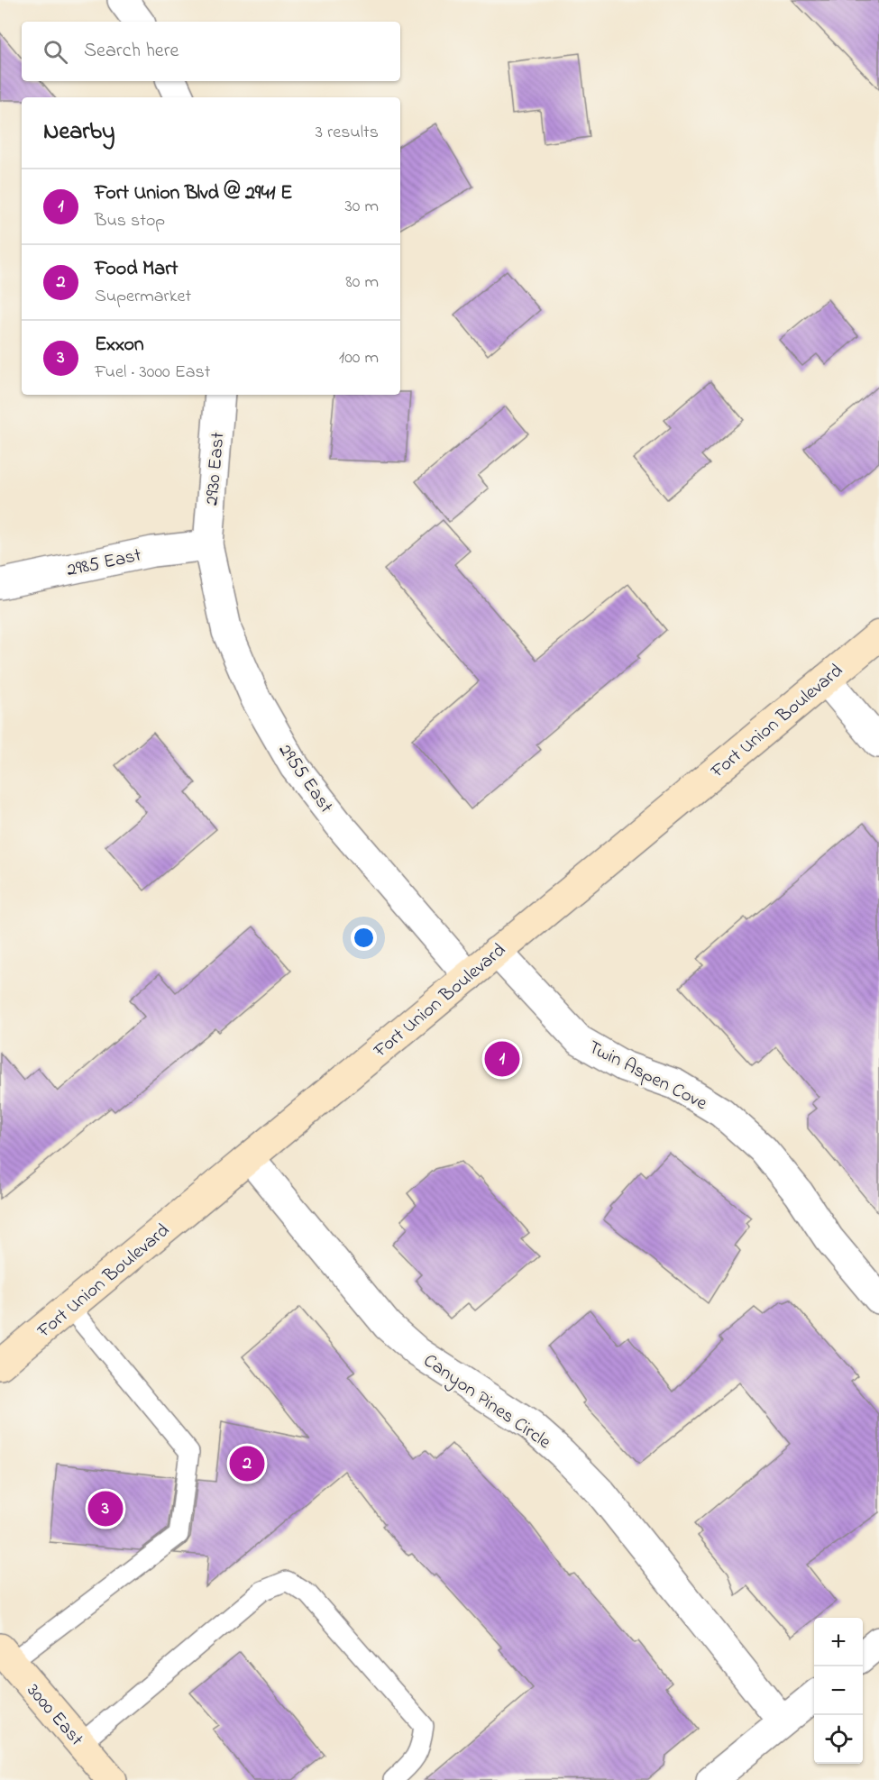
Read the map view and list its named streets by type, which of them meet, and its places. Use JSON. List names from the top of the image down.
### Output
{
  "streets": {
    "main road": ["Fort Union Boulevard", "3000 East"],
    "street": [
      "2930 East",
      "2985 East",
      "2955 East",
      "Twin Aspen Cove",
      "Canyon Pines Circle"
    ]
  },
  "crossings": [
    ["2930 East", "2985 East"],
    ["2930 East", "2955 East"],
    ["2985 East", "2955 East"],
    ["Fort Union Boulevard", "2955 East"],
    ["Fort Union Boulevard", "Twin Aspen Cove"],
    ["Fort Union Boulevard", "Canyon Pines Circle"]
  ],
  "page": {
    "search": "Search here",
    "heading": ["Nearby", "3 results"],
    "list": [
      {
        "mark": "1",
        "name": "Fort Union Blvd @ 2941 E",
        "note": "Bus stop",
        "value": "30 m"
      },
      {
        "mark": "2",
        "name": "Food Mart",
        "note": "Supermarket",
        "value": "80 m"
      },
      {
        "mark": "3",
        "name": "Exxon",
        "note": "Fuel · 3000 East",
        "value": "100 m"
      }
    ],
    "pins": ["1", "2", "3"],
    "map_buttons": ["+", "−"]
  }
}
